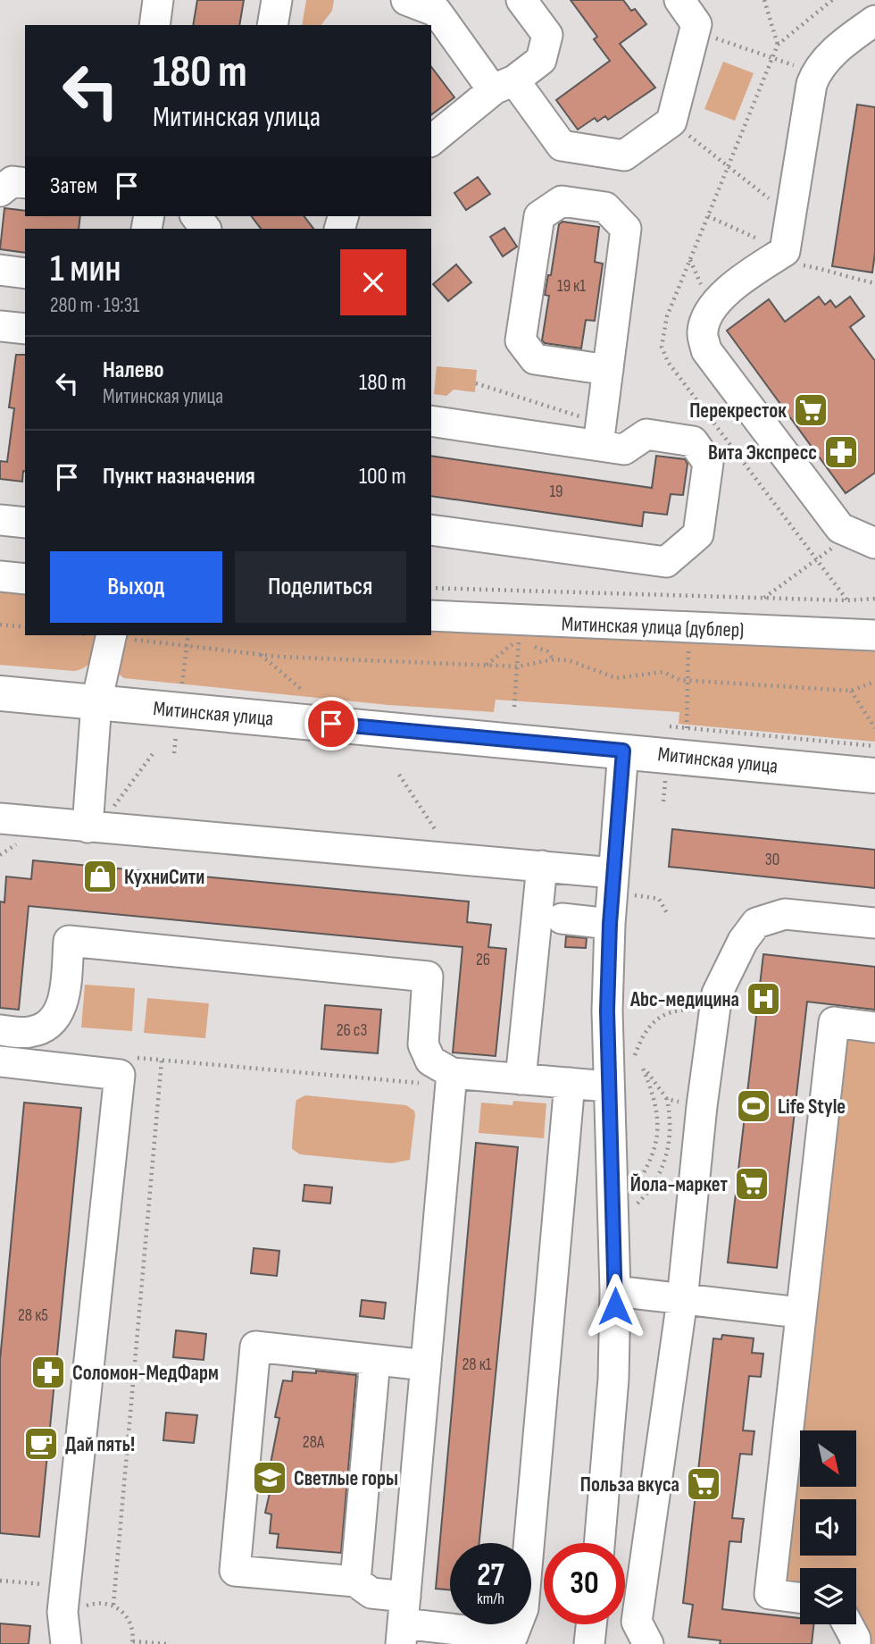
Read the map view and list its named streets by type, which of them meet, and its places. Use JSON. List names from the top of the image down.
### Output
{
  "streets": {
    "main road": ["Митинская улица"],
    "street": ["Митинская улица (дублер)"]
  },
  "places": {
    "supermarket": ["Перекресток", "Йола-маркет", "Польза вкуса"],
    "pharmacy": ["Вита Экспресс", "Соломон-МедФарм"],
    "shop": ["КухниСити"],
    "hospital": ["Abc-медицина"],
    "sports": ["Life Style"],
    "cafe": ["Дай пять!"],
    "school or university": ["Светлые горы"]
  },
  "house_numbers": [
    "19 к1",
    "19",
    "30",
    "26",
    "26 с3",
    "28 к5",
    "28 к1",
    "28А"
  ],
  "north": "bottom right",
  "page": {
    "turn": ["180 m", "Митинская улица"],
    "then": "Затем",
    "heading": ["1 мин", "280 m · 19:31"],
    "list": [
      {
        "name": "Налево",
        "note": "Митинская улица",
        "value": "180 m"
      },
      {
        "name": "Пункт назначения",
        "value": "100 m"
      }
    ],
    "buttons": ["Выход", "Поделиться"],
    "speed": "27 km/h",
    "limit": "30"
  }
}
